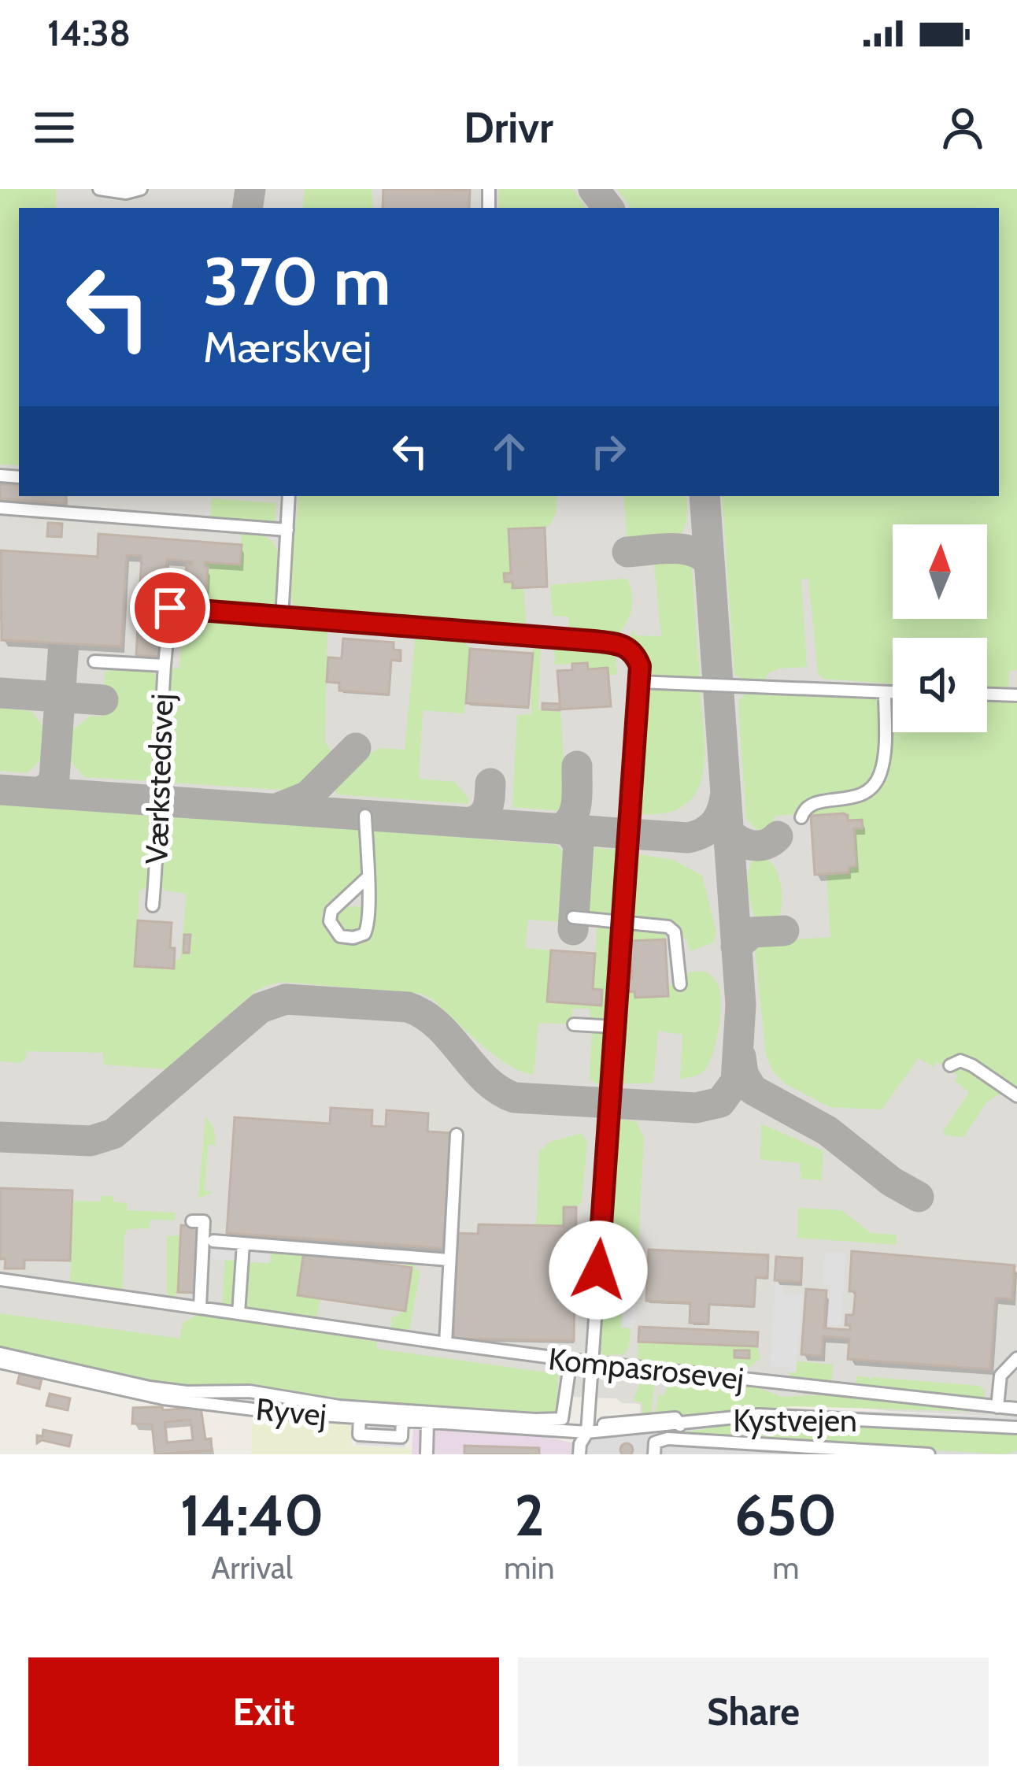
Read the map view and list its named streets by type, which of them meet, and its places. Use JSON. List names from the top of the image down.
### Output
{
  "streets": {
    "street": [
      "Værkstedsvej",
      "Kompasrosevej",
      "Ryvej",
      "Kystvejen"
    ]
  },
  "crossings": [
    ["Ryvej", "Kystvejen"]
  ],
  "north": "top",
  "page": {
    "status": "14:38",
    "header": "Drivr",
    "turn": ["370 m", "Mærskvej"],
    "eta": [
      "14:40",
      "Arrival",
      "2",
      "min",
      "650",
      "m"
    ],
    "buttons": ["Exit", "Share"]
  }
}
